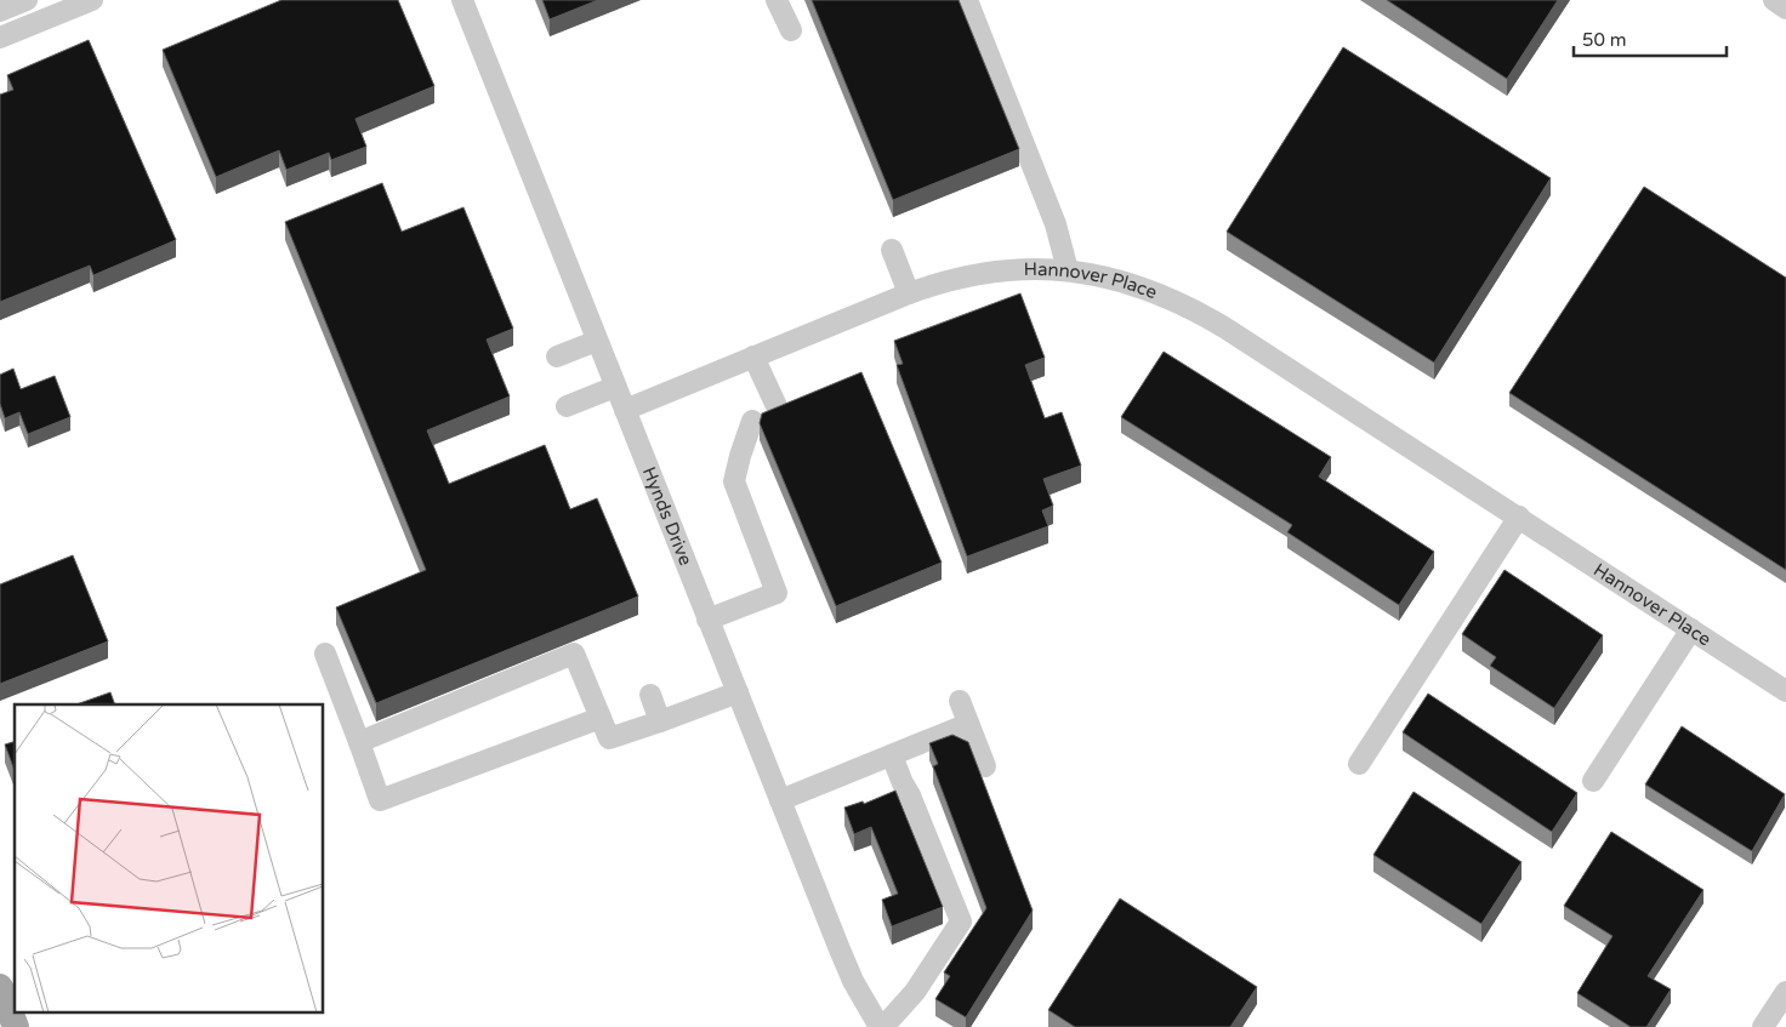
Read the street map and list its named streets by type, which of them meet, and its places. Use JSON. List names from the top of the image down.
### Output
{
  "streets": {
    "street": ["Hannover Place", "Hynds Drive"]
  },
  "crossings": [
    ["Hannover Place", "Hynds Drive"]
  ],
  "scale_bar": "50 m"
}
